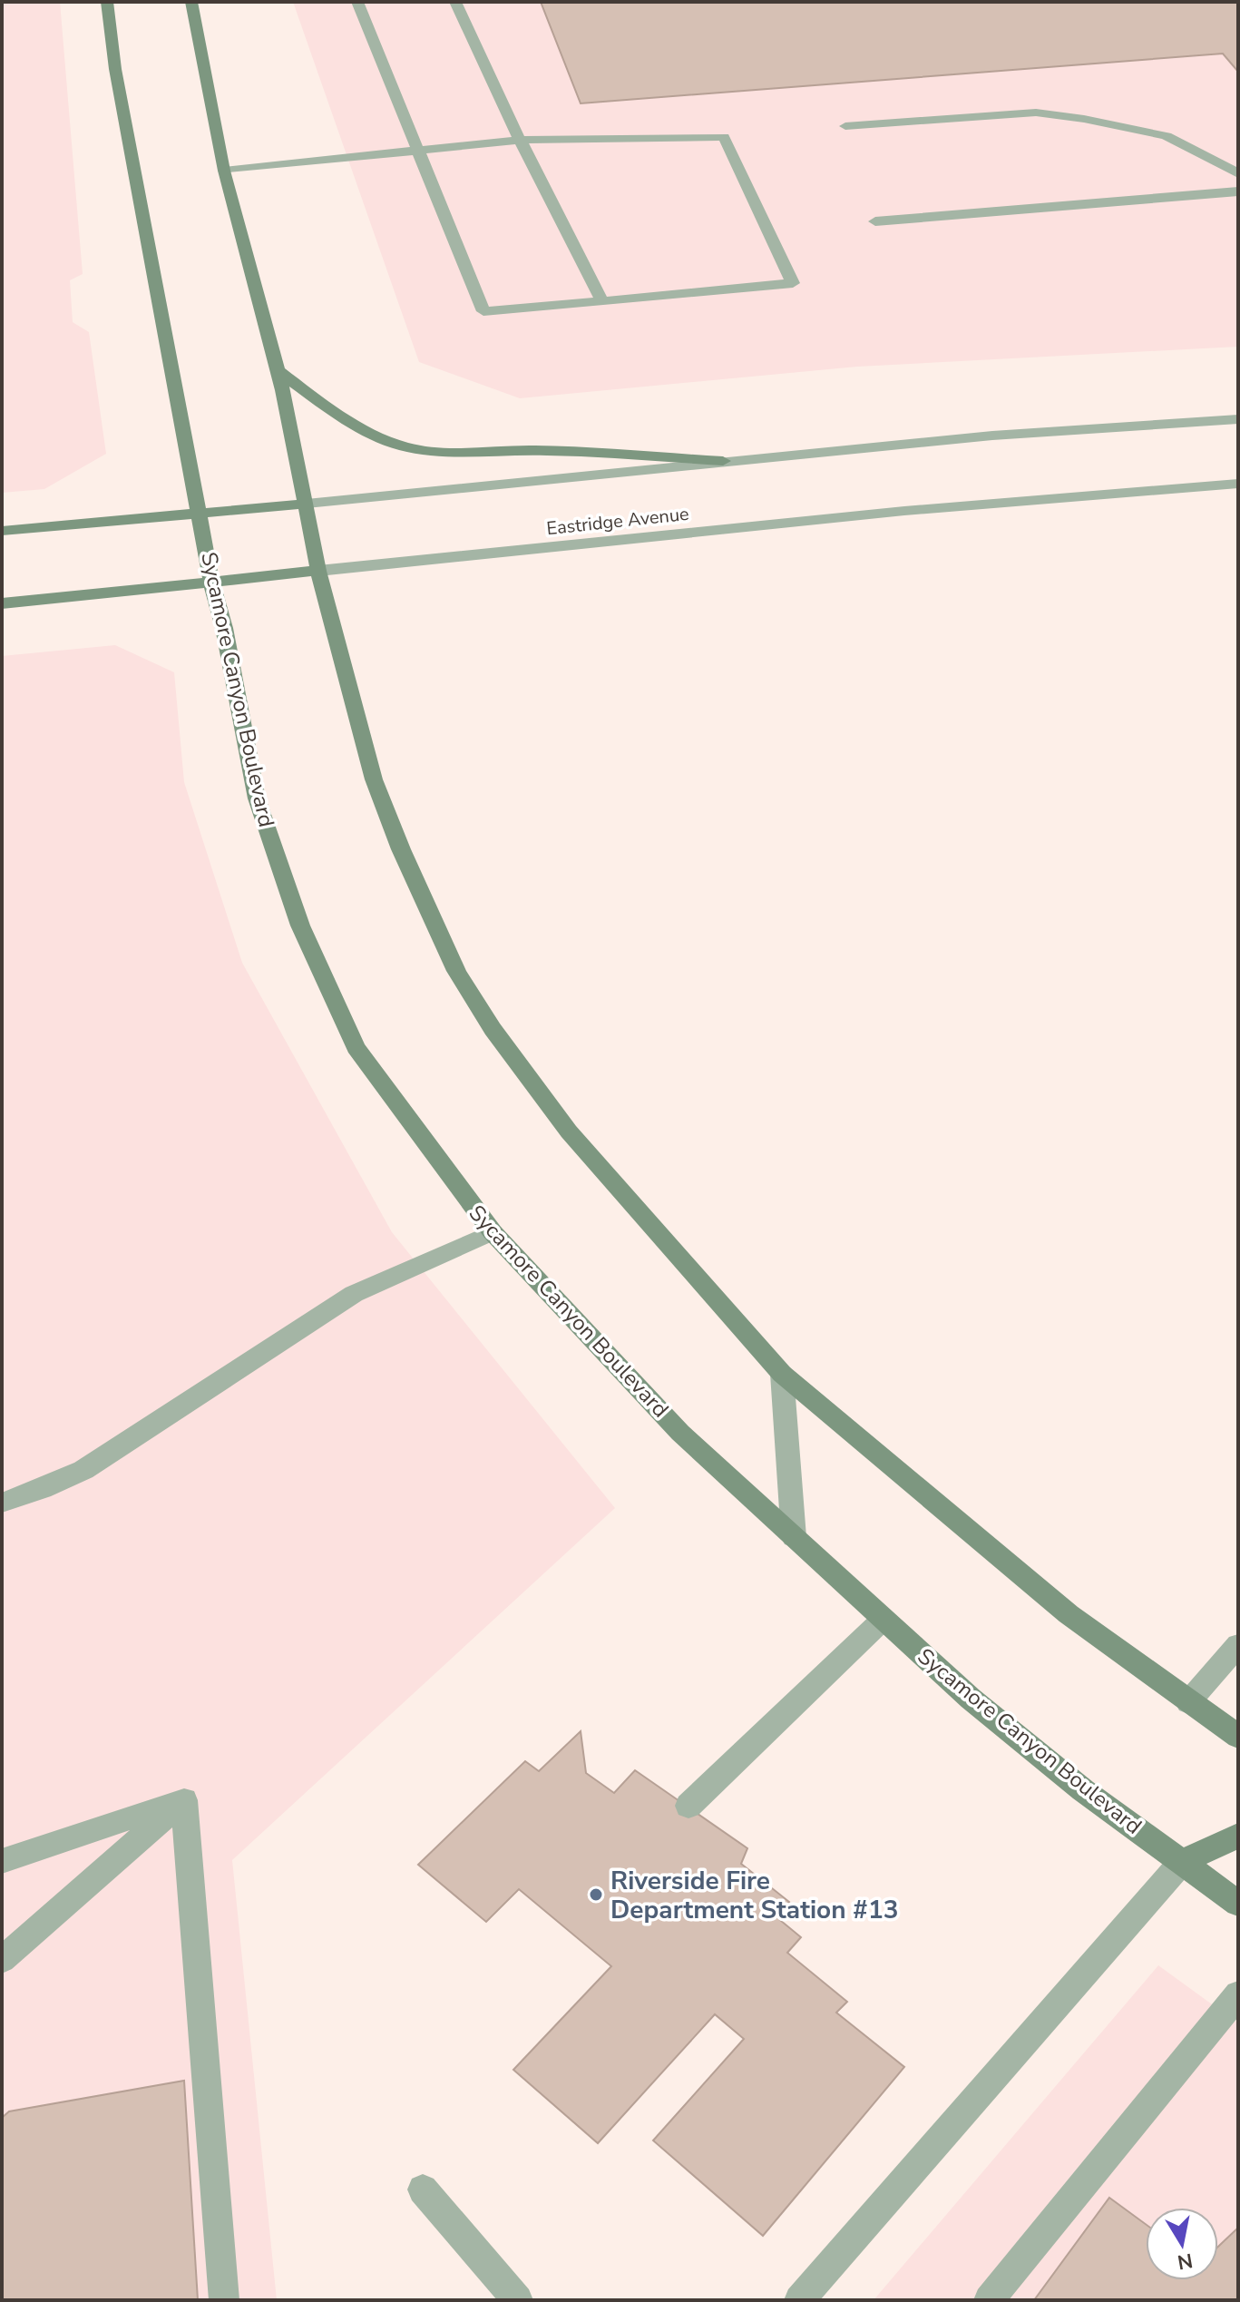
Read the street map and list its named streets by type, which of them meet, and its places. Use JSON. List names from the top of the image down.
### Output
{
  "streets": {
    "main road": ["Eastridge Avenue", "Sycamore Canyon Boulevard"]
  },
  "crossings": [
    ["Eastridge Avenue", "Sycamore Canyon Boulevard"]
  ],
  "places": ["Riverside Fire Department Station #13"],
  "north": "bottom"
}
